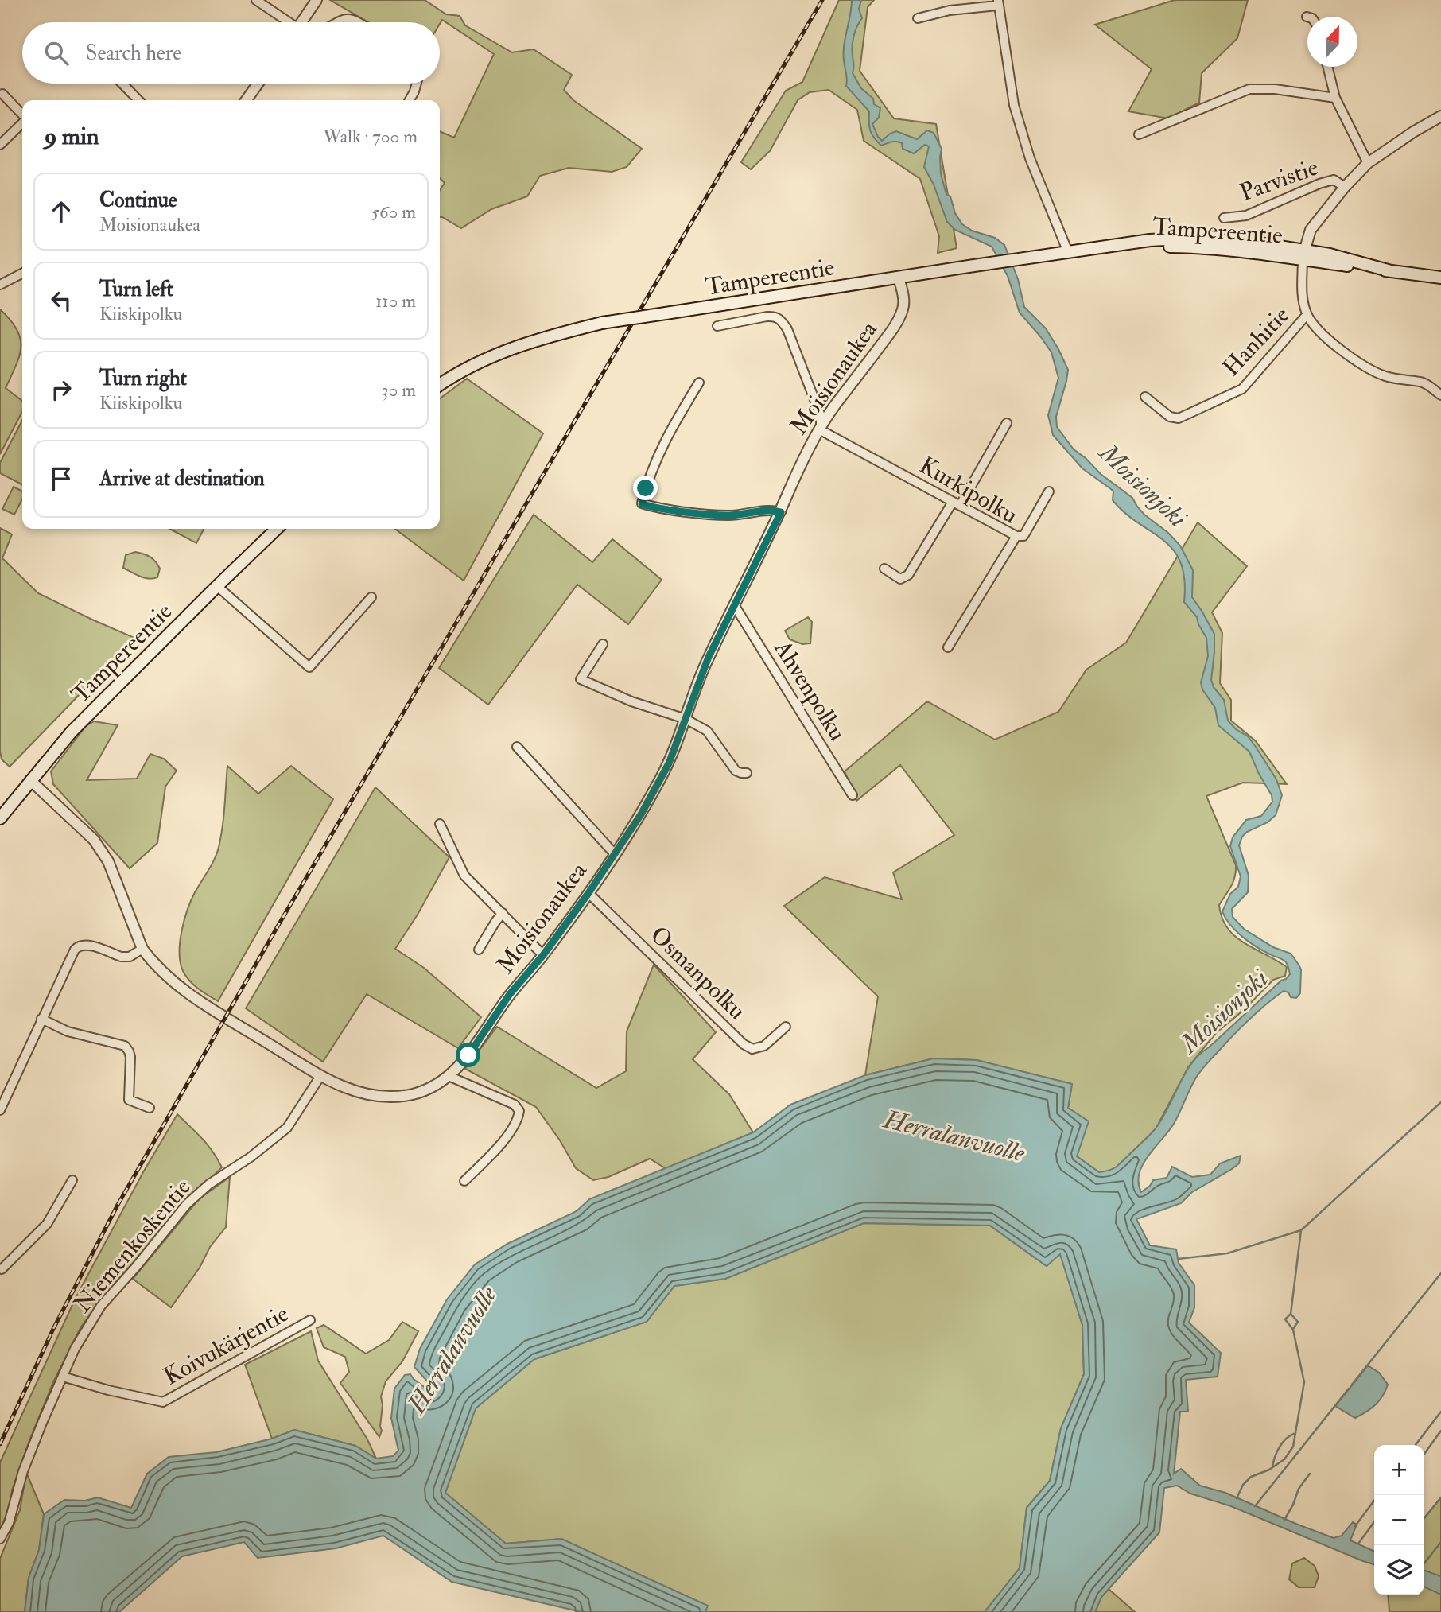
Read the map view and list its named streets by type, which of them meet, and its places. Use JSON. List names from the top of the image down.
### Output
{
  "streets": {
    "main road": ["Tampereentie"],
    "street": [
      "Parvistie",
      "Hanhitie",
      "Moisionaukea",
      "Kurkipolku",
      "Ahvenpolku",
      "Osmanpolku",
      "Niemenkoskentie",
      "Koivukärjentie"
    ]
  },
  "crossings": [
    ["Parvistie", "Tampereentie"],
    ["Tampereentie", "Moisionaukea"],
    ["Moisionaukea", "Kurkipolku"],
    ["Moisionaukea", "Ahvenpolku"],
    ["Moisionaukea", "Osmanpolku"],
    ["Moisionaukea", "Niemenkoskentie"],
    ["Niemenkoskentie", "Koivukärjentie"]
  ],
  "water": ["Moisionjoki", "Herralanvuolle"],
  "north": "top",
  "page": {
    "search": "Search here",
    "heading": ["9 min", "Walk · 700 m"],
    "list": [
      ["Continue", "Moisionaukea", "560 m"],
      ["Turn left", "Kiiskipolku", "110 m"],
      ["Turn right", "Kiiskipolku", "30 m"],
      "Arrive at destination"
    ],
    "map_buttons": ["+", "−"]
  }
}
